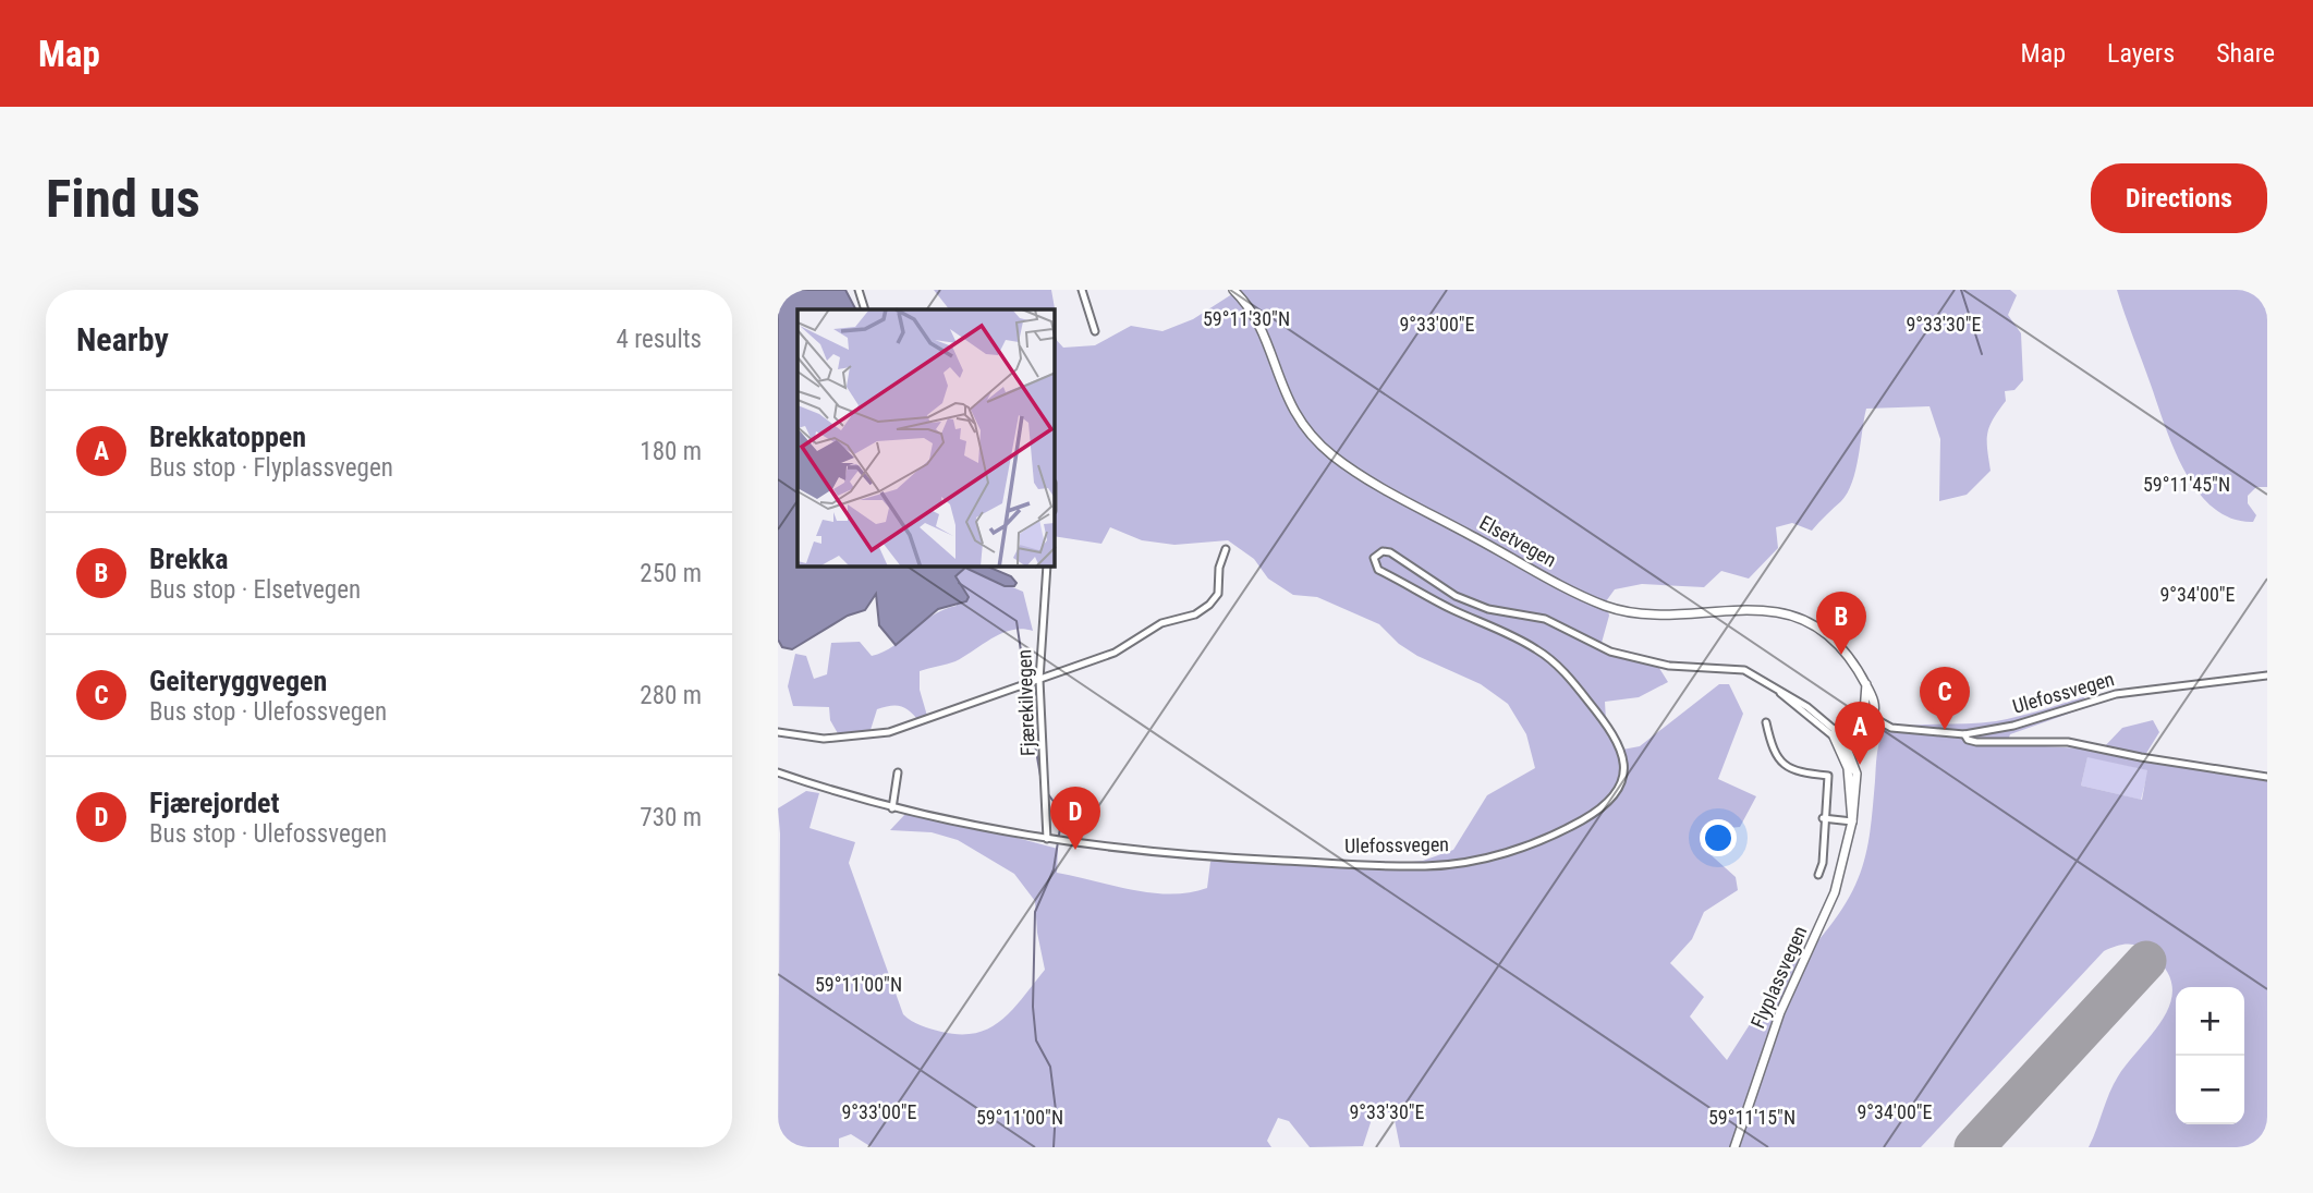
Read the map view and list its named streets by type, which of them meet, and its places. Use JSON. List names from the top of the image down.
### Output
{
  "streets": {
    "main road": ["Elsetvegen", "Flyplassvegen"],
    "street": ["Ulefossvegen", "Fjærekilvegen"]
  },
  "crossings": [
    ["Elsetvegen", "Ulefossvegen"],
    ["Ulefossvegen", "Fjærekilvegen"],
    ["Ulefossvegen", "Flyplassvegen"]
  ],
  "page": {
    "header": "Map",
    "nav": ["Map", "Layers", "Share"],
    "buttons": "Directions",
    "title": "Find us",
    "heading": ["Nearby", "4 results"],
    "list": [
      {
        "mark": "A",
        "name": "Brekkatoppen",
        "note": "Bus stop · Flyplassvegen",
        "value": "180 m"
      },
      {
        "mark": "B",
        "name": "Brekka",
        "note": "Bus stop · Elsetvegen",
        "value": "250 m"
      },
      {
        "mark": "C",
        "name": "Geiteryggvegen",
        "note": "Bus stop · Ulefossvegen",
        "value": "280 m"
      },
      {
        "mark": "D",
        "name": "Fjærejordet",
        "note": "Bus stop · Ulefossvegen",
        "value": "730 m"
      }
    ],
    "pins": [
      "B",
      "C",
      "A",
      "D"
    ],
    "map_buttons": ["+", "−"]
  },
  "coordinates": [
    "59°11'30\"N",
    "9°33'00\"E",
    "9°33'30\"E",
    "59°11'45\"N",
    "9°34'00\"E",
    "59°11'00\"N",
    "59°11'15\"N"
  ]
}
